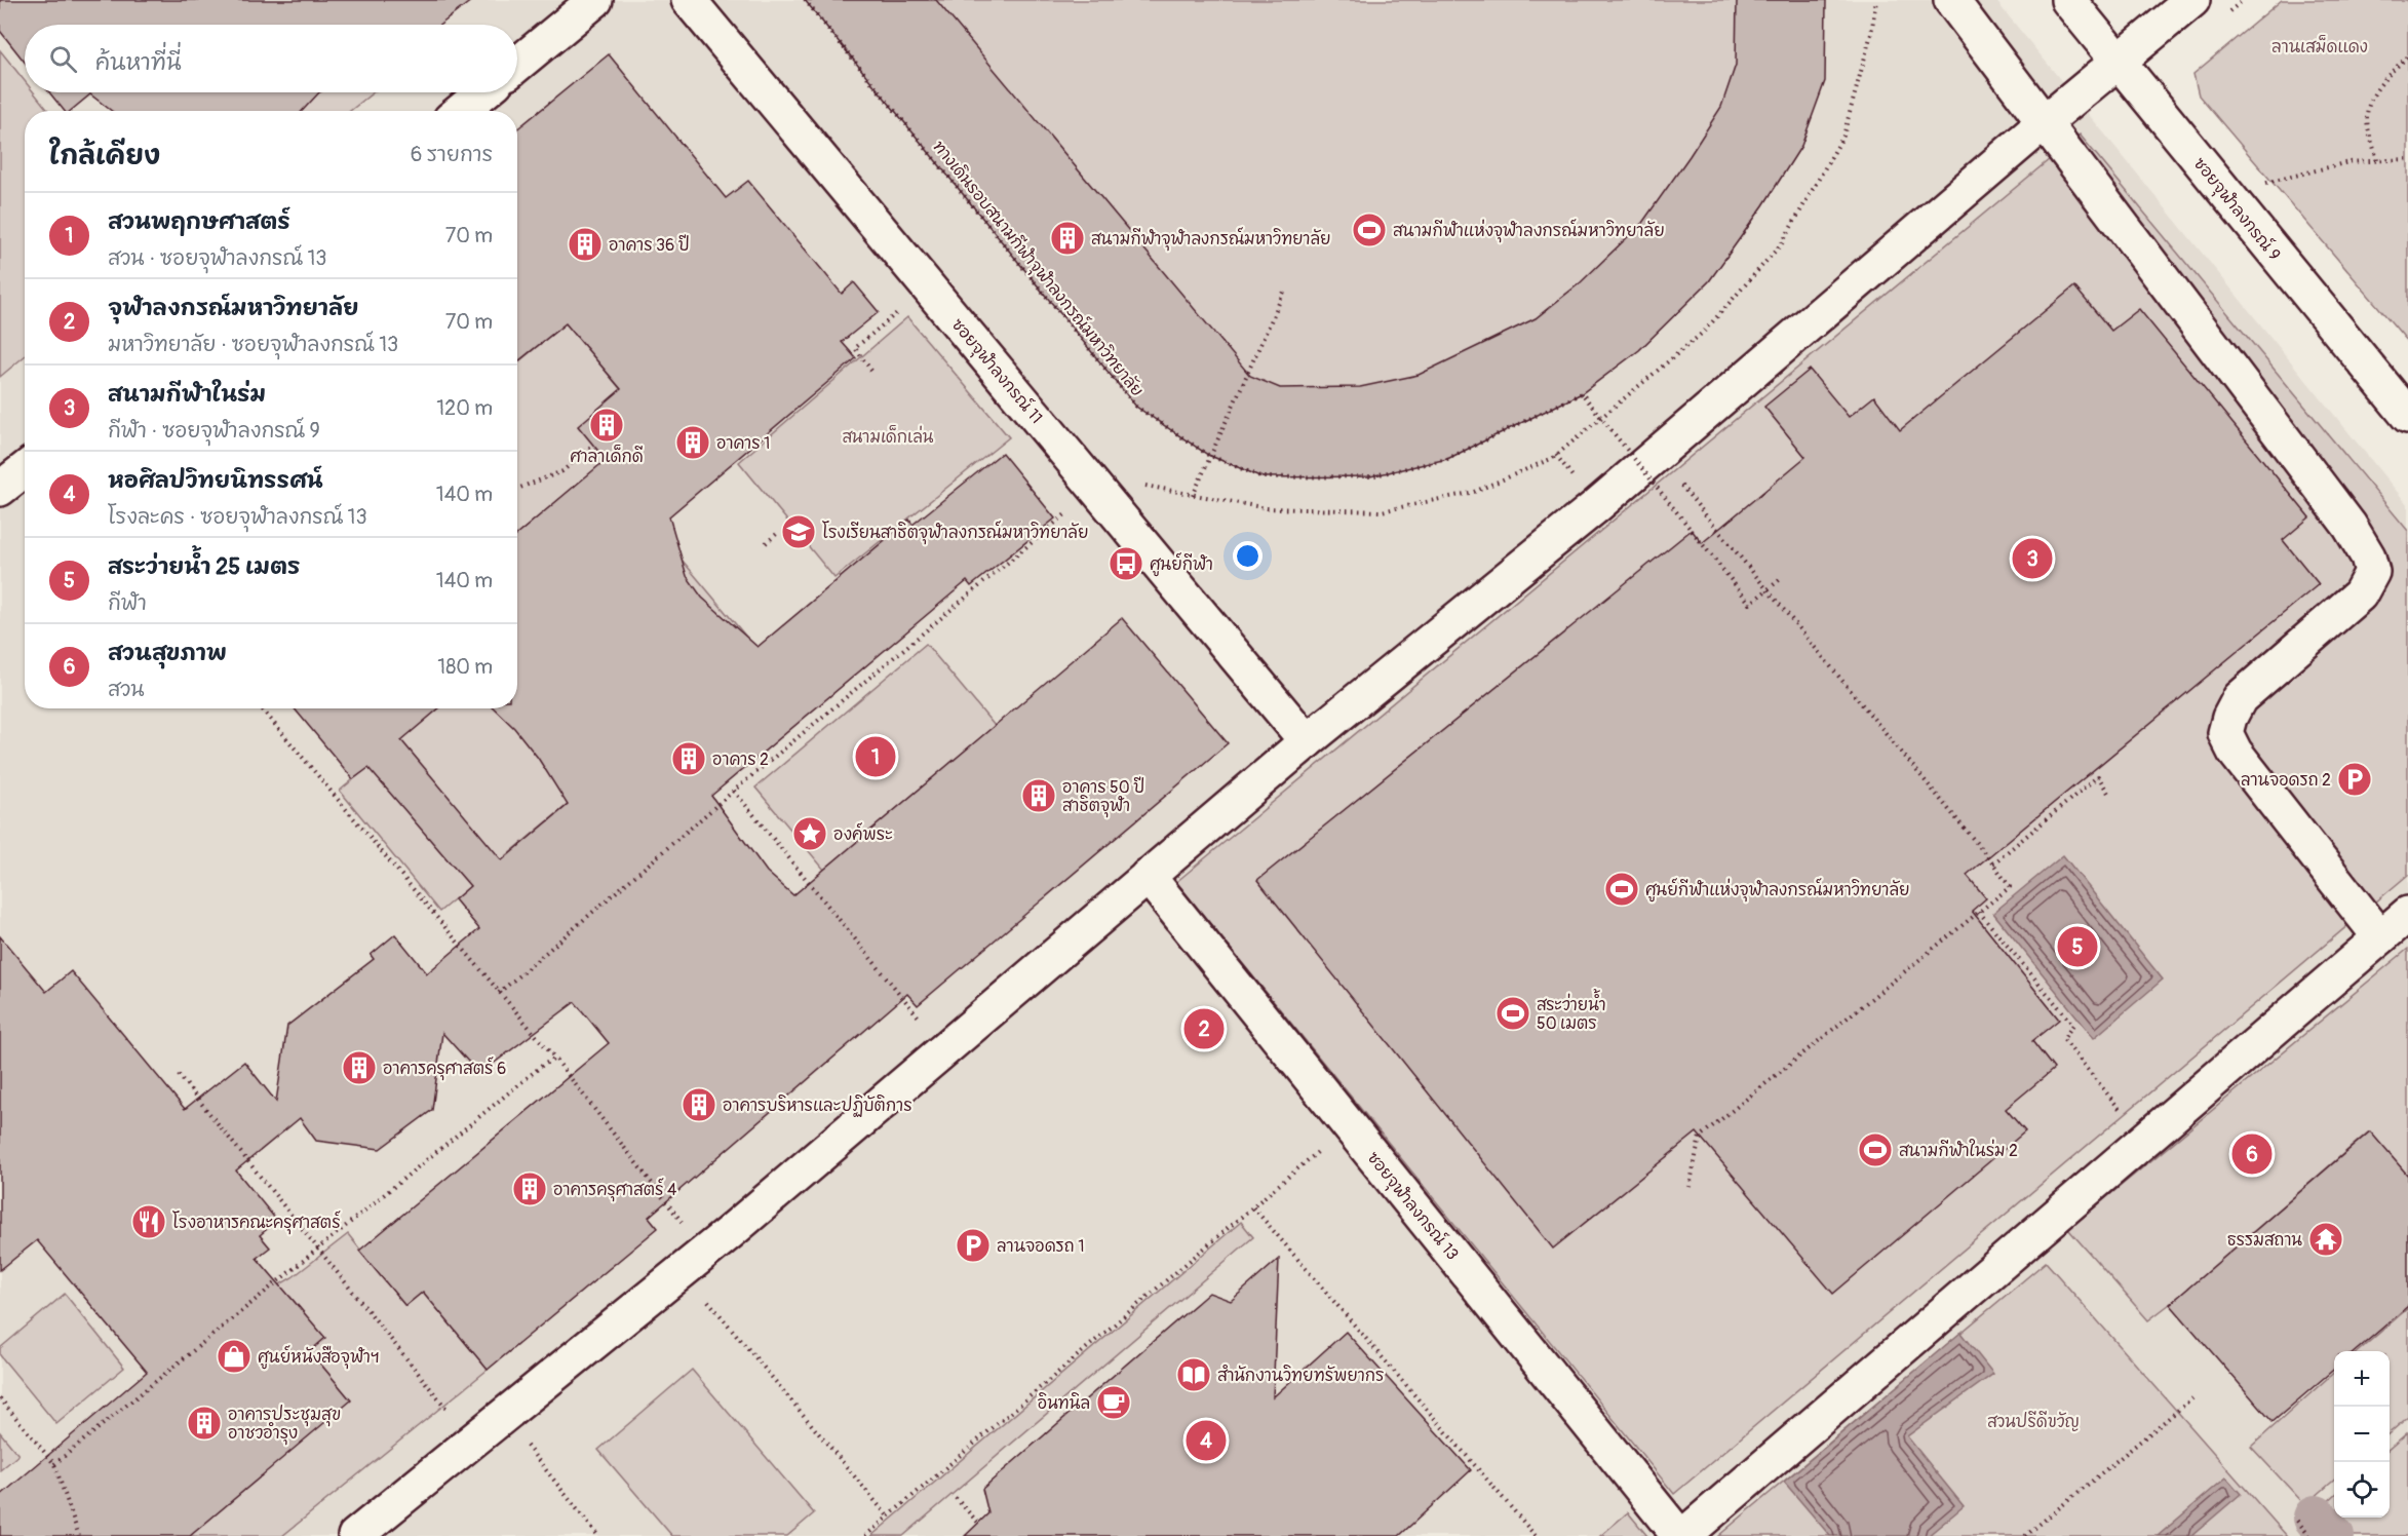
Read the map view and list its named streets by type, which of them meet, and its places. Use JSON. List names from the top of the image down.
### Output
{
  "streets": {
    "street": ["ซอยจุฬาลงกรณ์ 9", "ซอยจุฬาลงกรณ์ 11", "ซอยจุฬาลงกรณ์ 13"],
    "path": ["ทางเดินรอบสนามกีฬาจุฬาลงกรณ์มหาวิทยาลัย"]
  },
  "parks": ["ลานเสม็ดแดง", "สนามเด็กเล่น", "สวนปรีดีขวัญ"],
  "places": {
    "sports": [
      "สนามกีฬาแห่งจุฬาลงกรณ์มหาวิทยาลัย",
      "ศูนย์กีฬาแห่งจุฬาลงกรณ์มหาวิทยาลัย",
      "สระว่ายน้ำ 50 เมตร",
      "สนามกีฬาในร่ม 2"
    ],
    "building": [
      "สนามกีฬาจุฬาลงกรณ์มหาวิทยาลัย",
      "อาคาร 36 ปี",
      "ศาลาเด็กดี",
      "อาคาร 1",
      "อาคาร 2",
      "อาคาร 50 ปี สาธิตจุฬา",
      "อาคารครุศาสตร์ 6",
      "อาคารบริหารและปฏิบัติการ",
      "อาคารครุศาสตร์ 4",
      "อาคารประชุมสุข อาชวอำรุง"
    ],
    "school or university": ["โรงเรียนสาธิตจุฬาลงกรณ์มหาวิทยาลัย"],
    "bus stop": ["ศูนย์กีฬา"],
    "parking": ["ลานจอดรถ 2", "ลานจอดรถ 1"],
    "place": ["องค์พระ"],
    "restaurant": ["โรงอาหารคณะครุศาสตร์"],
    "temple": ["ธรรมสถาน"],
    "shop": ["ศูนย์หนังสือจุฬาฯ"],
    "library": ["สำนักงานวิทยทรัพยากร"],
    "cafe": ["อินทนิล"]
  },
  "page": {
    "search": "ค้นหาที่นี่",
    "heading": ["ใกล้เคียง", "6 รายการ"],
    "list": [
      {
        "mark": "1",
        "name": "สวนพฤกษศาสตร์",
        "note": "สวน · ซอยจุฬาลงกรณ์ 13",
        "value": "70 m"
      },
      {
        "mark": "2",
        "name": "จุฬาลงกรณ์มหาวิทยาลัย",
        "note": "มหาวิทยาลัย · ซอยจุฬาลงกรณ์ 13",
        "value": "70 m"
      },
      {
        "mark": "3",
        "name": "สนามกีฬาในร่ม",
        "note": "กีฬา · ซอยจุฬาลงกรณ์ 9",
        "value": "120 m"
      },
      {
        "mark": "4",
        "name": "หอศิลปวิทยนิทรรศน์",
        "note": "โรงละคร · ซอยจุฬาลงกรณ์ 13",
        "value": "140 m"
      },
      {
        "mark": "5",
        "name": "สระว่ายน้ำ 25 เมตร",
        "note": "กีฬา",
        "value": "140 m"
      },
      {
        "mark": "6",
        "name": "สวนสุขภาพ",
        "note": "สวน",
        "value": "180 m"
      }
    ],
    "pins": [
      "3",
      "1",
      "5",
      "2",
      "6",
      "4"
    ],
    "map_buttons": ["+", "−"]
  }
}
